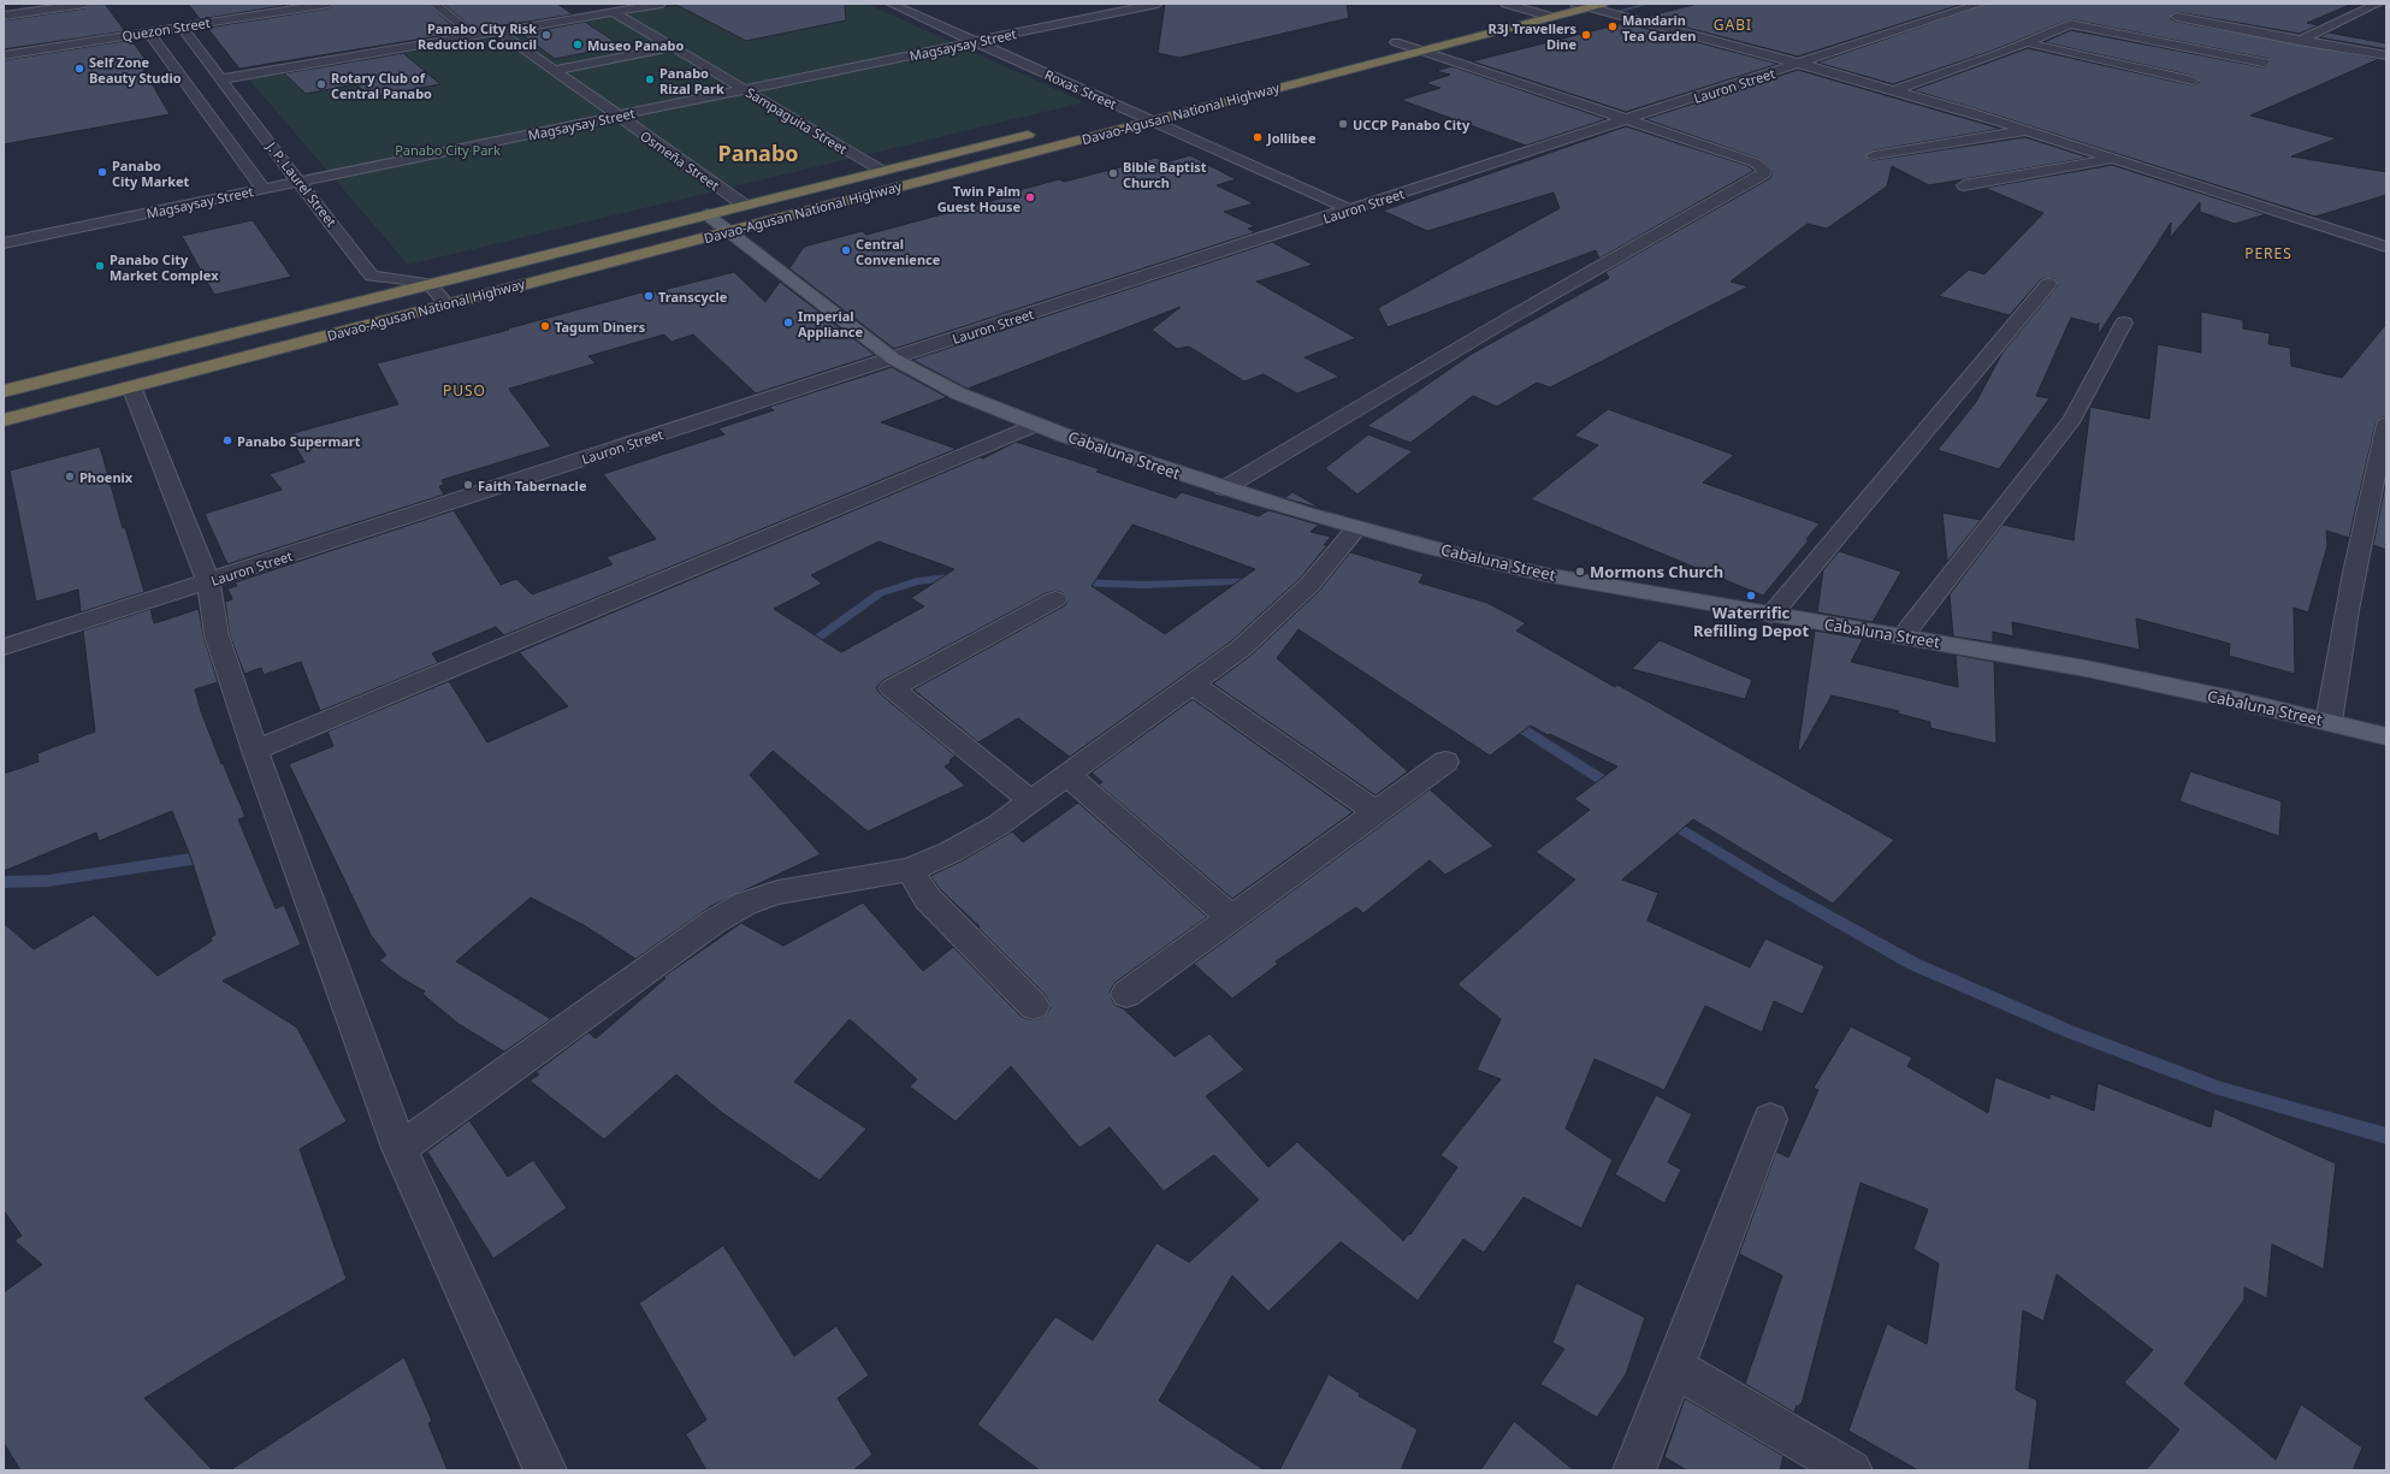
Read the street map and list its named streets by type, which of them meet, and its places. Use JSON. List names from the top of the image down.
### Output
{
  "streets": {
    "highway": ["Davao-Agusan National Highway"],
    "main road": ["Cabaluna Street"],
    "street": [
      "Quezon Street",
      "Magsaysay Street",
      "Lauron Street",
      "Roxas Street",
      "Sampaguita Street",
      "Osmeña Street",
      "J. P. Laurel Street"
    ]
  },
  "crossings": [
    ["Quezon Street", "J. P. Laurel Street"],
    ["Magsaysay Street", "Roxas Street"],
    ["Magsaysay Street", "Sampaguita Street"],
    ["Magsaysay Street", "Osmeña Street"],
    ["Magsaysay Street", "J. P. Laurel Street"],
    ["Lauron Street", "Roxas Street"],
    ["Lauron Street", "Cabaluna Street"],
    ["Roxas Street", "Davao-Agusan National Highway"],
    ["Davao-Agusan National Highway", "Sampaguita Street"],
    ["Davao-Agusan National Highway", "Osmeña Street"],
    ["Davao-Agusan National Highway", "J. P. Laurel Street"],
    ["Davao-Agusan National Highway", "Cabaluna Street"]
  ],
  "districts": [
    "GABI",
    "Panabo",
    "PERES",
    "PUSO"
  ],
  "parks": ["Panabo City Park"],
  "places": [
    "Mandarin Tea Garden",
    "Panabo City Risk Reduction Council",
    "R3J Travellers Dine",
    "Museo Panabo",
    "Self Zone Beauty Studio",
    "Panabo Rizal Park",
    "Rotary Club of Central Panabo",
    "UCCP Panabo City",
    "Jollibee",
    "Panabo City Market",
    "Bible Baptist Church",
    "Twin Palm Guest House",
    "Central Convenience",
    "Panabo City Market Complex",
    "Transcycle",
    "Imperial Appliance",
    "Tagum Diners",
    "Panabo Supermart",
    "Phoenix",
    "Faith Tabernacle",
    "Mormons Church",
    "Waterrific Refilling Depot"
  ]
}
